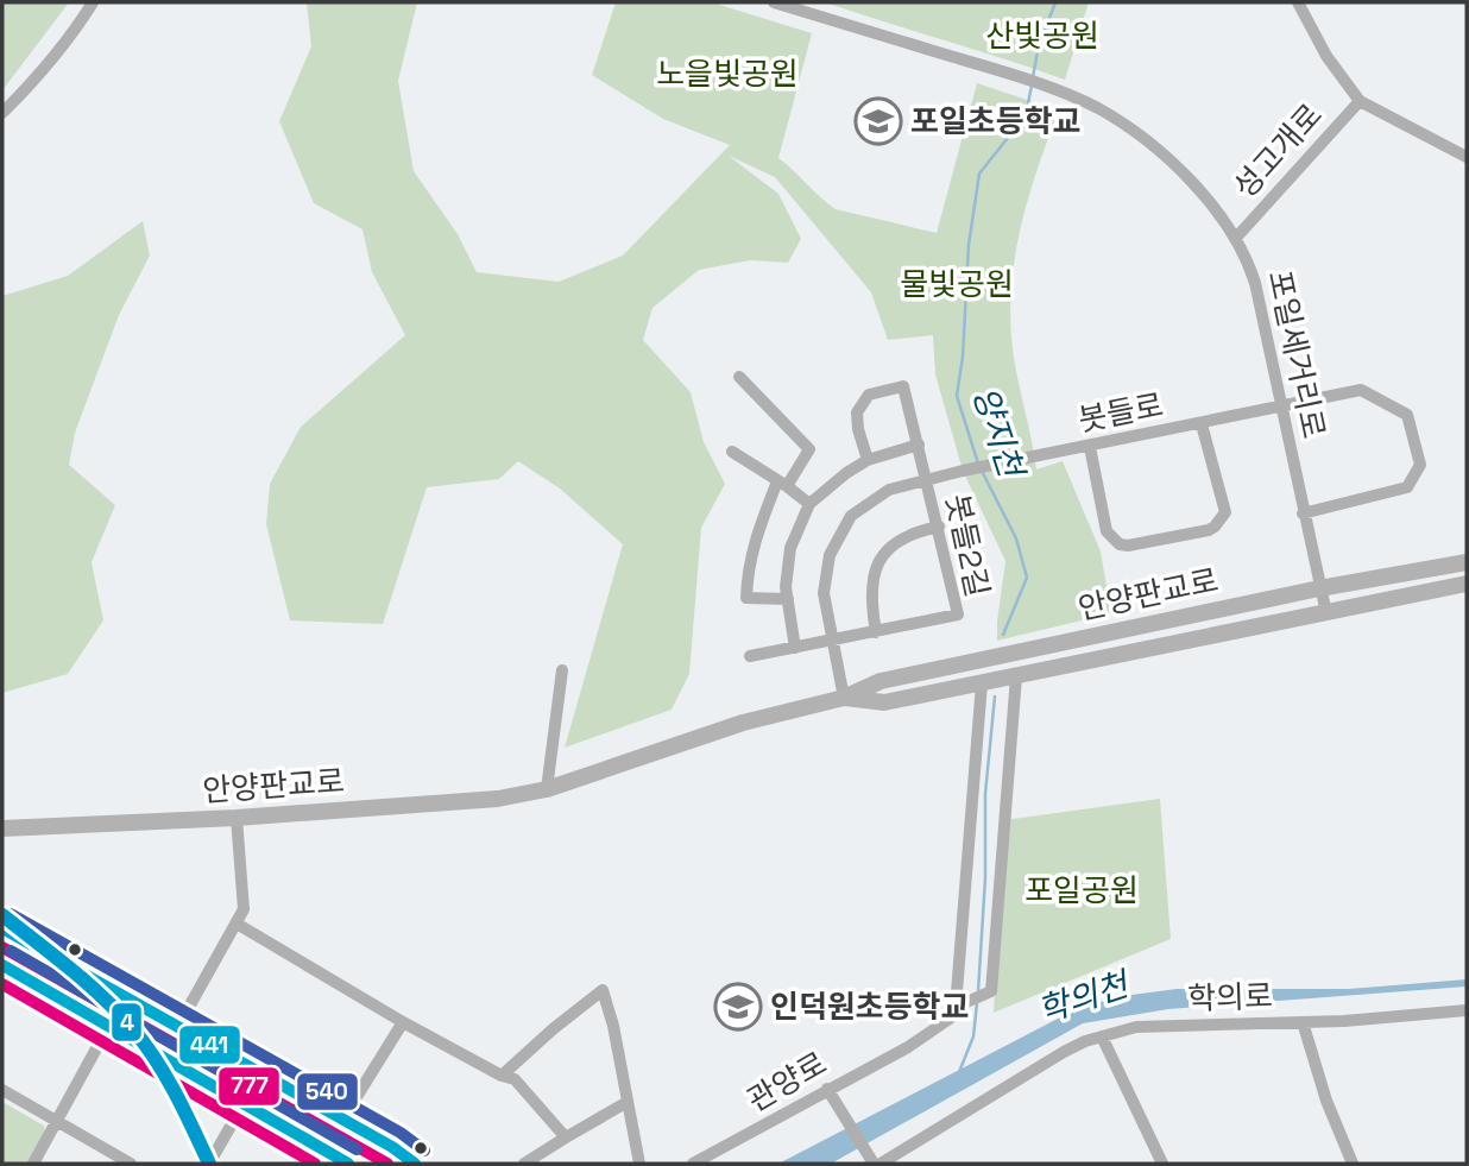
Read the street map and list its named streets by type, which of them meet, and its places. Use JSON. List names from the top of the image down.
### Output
{
  "streets": {
    "main road": ["안양판교로"],
    "street": [
      "성고개로",
      "포일세거리로",
      "봇들로",
      "봇들2길",
      "학의로",
      "관양로"
    ]
  },
  "crossings": [
    ["성고개로", "포일세거리로"],
    ["포일세거리로", "봇들로"],
    ["포일세거리로", "안양판교로"],
    ["봇들로", "봇들2길"],
    ["봇들로", "안양판교로"],
    ["안양판교로", "관양로"]
  ],
  "water": ["양지천", "학의천"],
  "parks": [
    "산빛공원",
    "노을빛공원",
    "물빛공원",
    "포일공원"
  ],
  "places": {
    "school or university": ["포일초등학교", "인덕원초등학교"]
  },
  "lines": [
    "transit line 540",
    "transit line 4",
    "transit line 441",
    "transit line 777"
  ]
}
